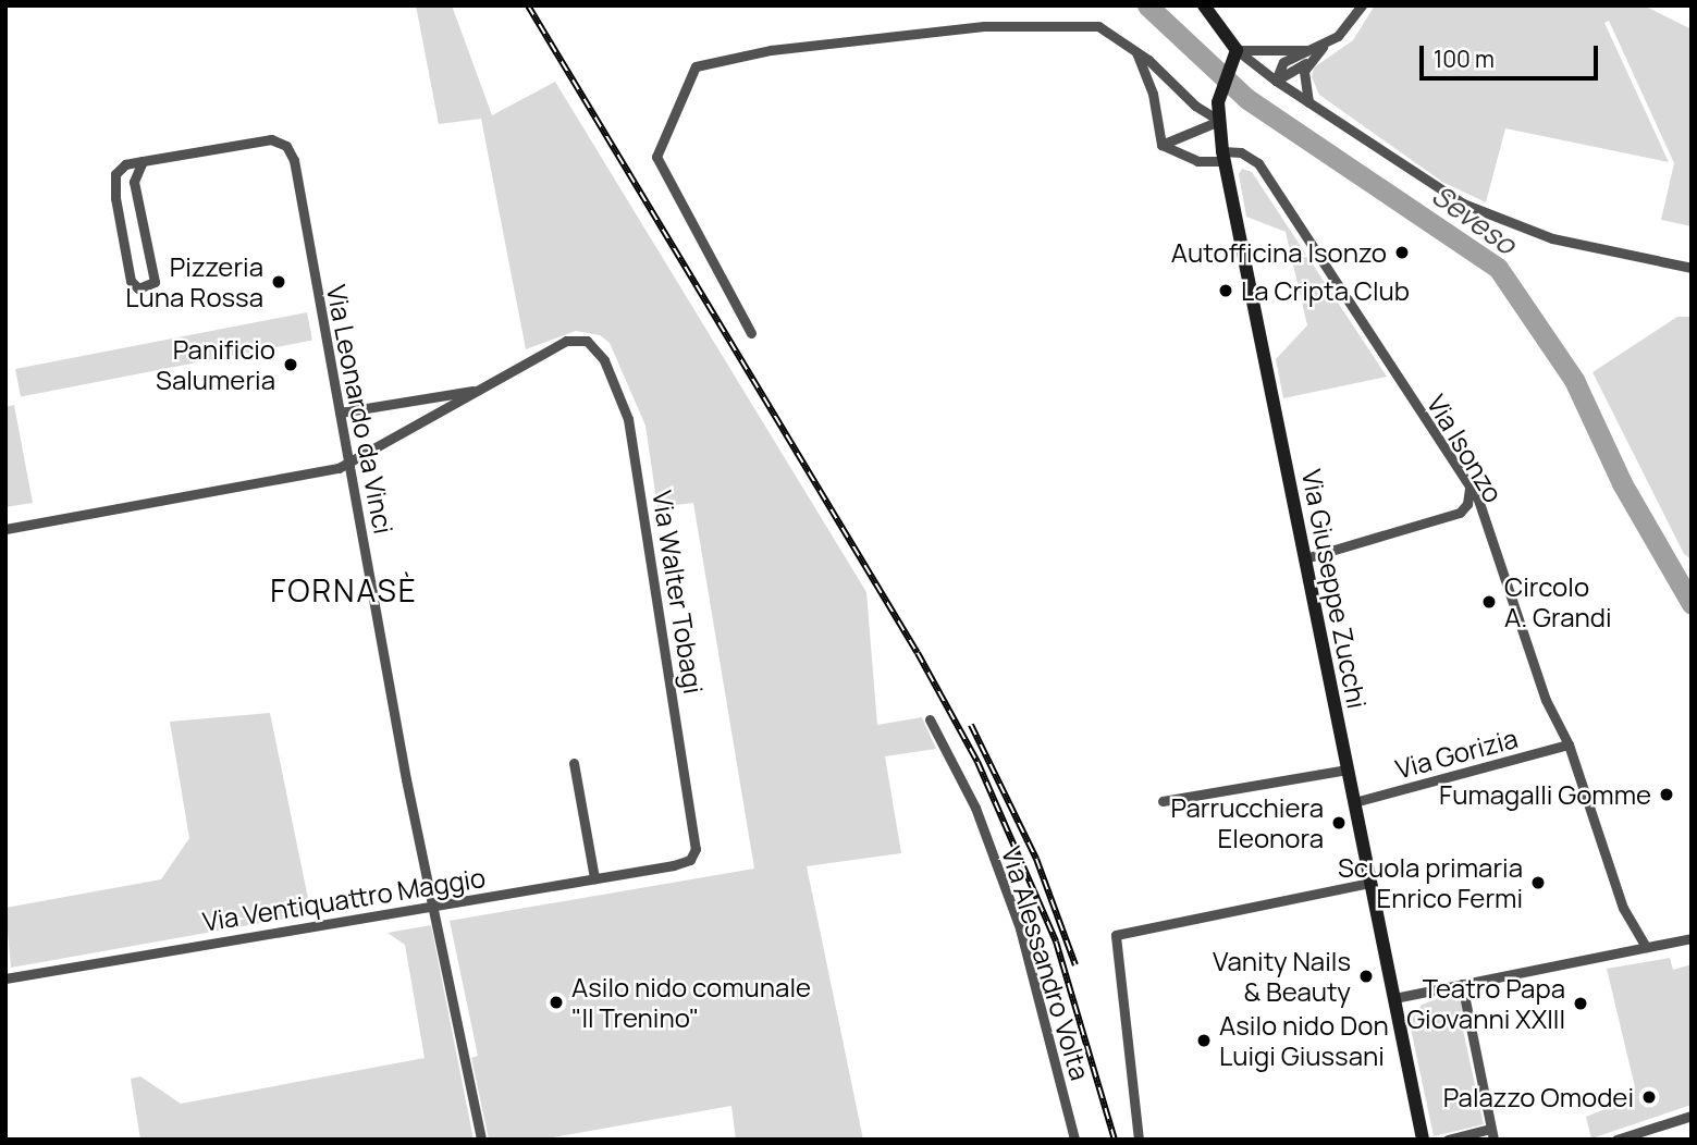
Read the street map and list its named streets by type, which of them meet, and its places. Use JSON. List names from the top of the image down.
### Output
{
  "streets": {
    "street": [
      "Via Leonardo da Vinci",
      "Via Isonzo",
      "Via Giuseppe Zucchi",
      "Via Walter Tobagi",
      "Via Gorizia",
      "Via Ventiquattro Maggio",
      "Via Alessandro Volta"
    ]
  },
  "crossings": [
    ["Via Leonardo da Vinci", "Via Ventiquattro Maggio"],
    ["Via Isonzo", "Via Giuseppe Zucchi"],
    ["Via Isonzo", "Via Gorizia"],
    ["Via Giuseppe Zucchi", "Via Gorizia"],
    ["Via Walter Tobagi", "Via Ventiquattro Maggio"]
  ],
  "districts": ["FORNASÈ"],
  "water": ["Seveso"],
  "places": [
    "Autofficina Isonzo",
    "Pizzeria Luna Rossa",
    "La Cripta Club",
    "Panificio Salumeria",
    "Circolo A. Grandi",
    "Fumagalli Gomme",
    "Parrucchiera Eleonora",
    "Scuola primaria Enrico Fermi",
    "Vanity Nails & Beauty",
    "Asilo nido comunale \"Il Trenino\"",
    "Teatro Papa Giovanni XXIII",
    "Asilo nido Don Luigi Giussani",
    "Palazzo Omodei"
  ],
  "scale_bar": "100 m"
}
